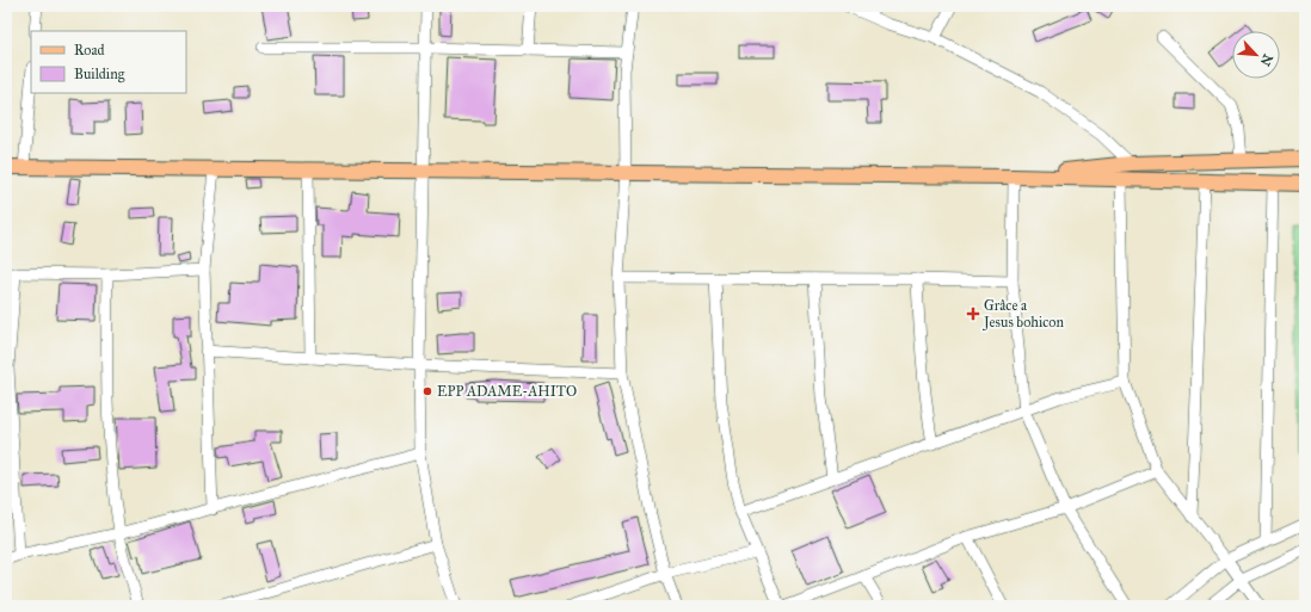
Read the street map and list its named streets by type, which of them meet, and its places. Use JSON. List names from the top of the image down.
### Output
{
  "places": {
    "health": ["Grâce a Jesus bohicon"],
    "other": ["EPP ADAME-AHITO"]
  },
  "legend": ["Road", "Building"],
  "north": "bottom right"
}
